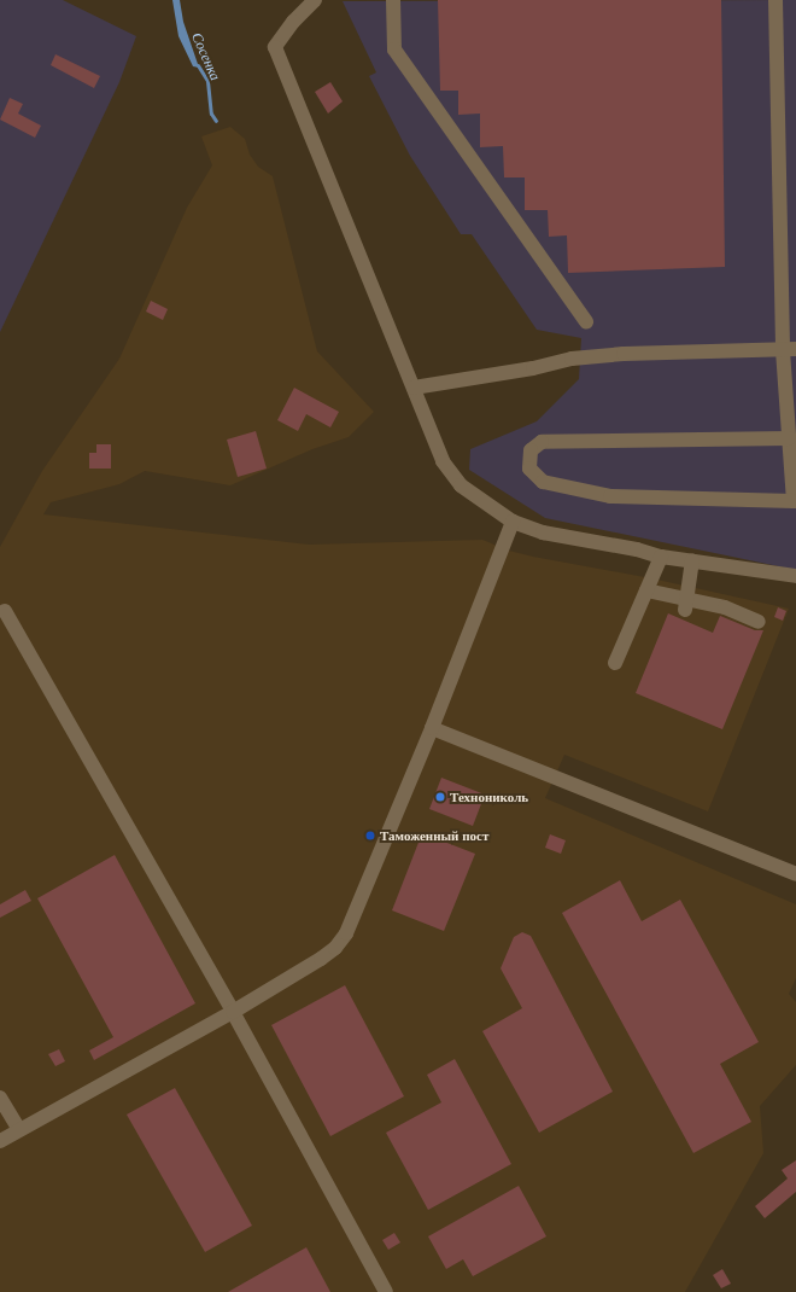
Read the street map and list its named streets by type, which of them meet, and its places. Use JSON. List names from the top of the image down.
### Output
{
  "water": ["Сосенка"],
  "places": ["Технониколь", "Таможенный пост"]
}
